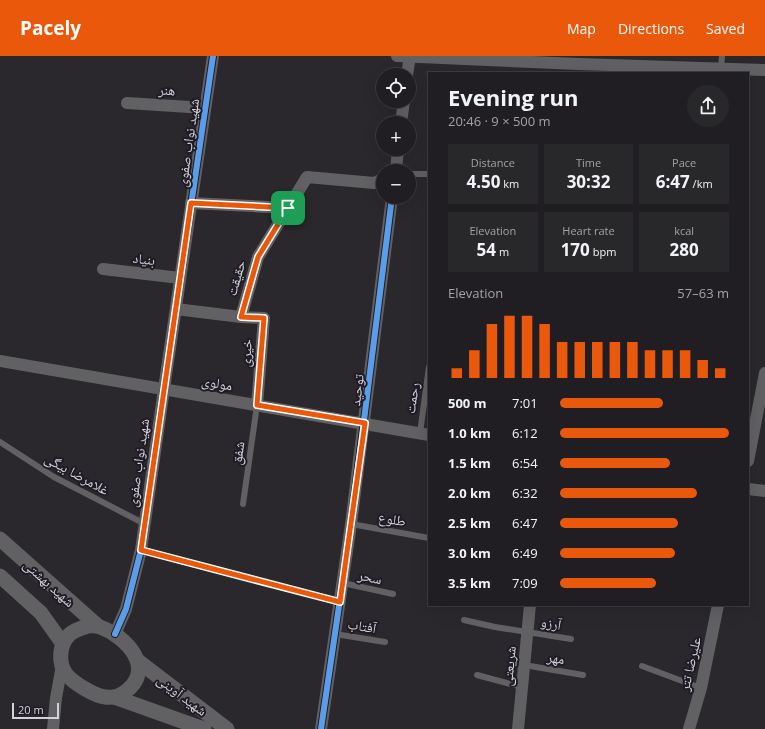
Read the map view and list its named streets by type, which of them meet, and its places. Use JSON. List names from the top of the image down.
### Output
{
  "streets": {
    "street": [
      "هنر",
      "شهید نواب صفوی",
      "بنیاد",
      "حقیقت",
      "خیری",
      "مولوی",
      "توحید",
      "شهید بهشتی",
      "علیرضا تتر",
      "شریعتی",
      "شهید آوینی"
    ],
    "lane": [
      "رحمت",
      "شفق",
      "غلامرضا بیگی",
      "طلوع",
      "سحر",
      "آرزو",
      "آفتاب",
      "مهر"
    ]
  },
  "crossings": [
    ["هنر", "شهید نواب صفوی"],
    ["شهید نواب صفوی", "بنیاد"],
    ["شهید نواب صفوی", "خیری"],
    ["شهید نواب صفوی", "مولوی"],
    ["شهید نواب صفوی", "غلامرضا بیگی"],
    ["شهید نواب صفوی", "شهید بهشتی"],
    ["شهید نواب صفوی", "شهید آوینی"],
    ["حقیقت", "خیری"],
    ["خیری", "مولوی"],
    ["خیری", "شفق"],
    ["مولوی", "توحید"],
    ["مولوی", "رحمت"],
    ["مولوی", "شفق"],
    ["توحید", "طلوع"],
    ["توحید", "سحر"],
    ["توحید", "آفتاب"],
    ["شهید بهشتی", "شهید آوینی"],
    ["آرزو", "شریعتی"],
    ["مهر", "شریعتی"]
  ],
  "scale_bar": "20 m",
  "page": {
    "header": "Pacely",
    "nav": ["Map", "Directions", "Saved"],
    "map_buttons": ["+", "−"],
    "heading": ["Evening run", "20:46 · 9 × 500 m"],
    "stats": [
      ["Distance", "4.50 km"],
      ["Time", "30:32"],
      ["Pace", "6:47 /km"],
      ["Elevation", "54 m"],
      ["Heart rate", "170 bpm"],
      ["kcal", "280"]
    ],
    "chart": ["Elevation", "57–63 m"],
    "list": [
      {
        "name": "500 m",
        "note": "7:01"
      },
      {
        "name": "1.0 km",
        "note": "6:12"
      },
      {
        "name": "1.5 km",
        "note": "6:54"
      },
      {
        "name": "2.0 km",
        "note": "6:32"
      },
      {
        "name": "2.5 km",
        "note": "6:47"
      },
      {
        "name": "3.0 km",
        "note": "6:49"
      },
      {
        "name": "3.5 km",
        "note": "7:09"
      }
    ],
    "scale": "20 m"
  }
}
